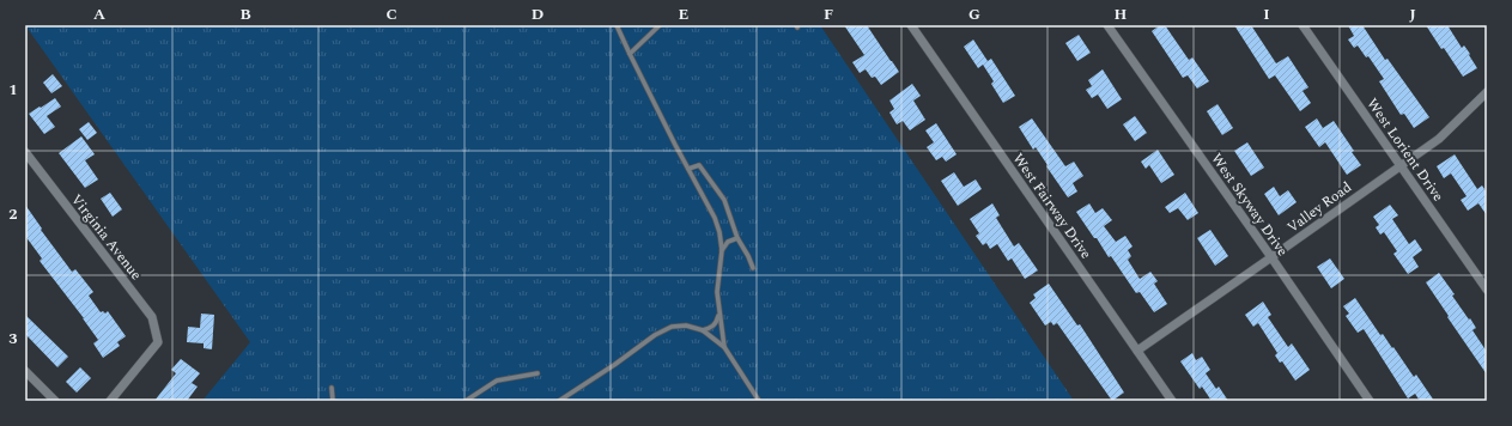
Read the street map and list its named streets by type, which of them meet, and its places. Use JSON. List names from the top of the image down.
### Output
{
  "streets": {
    "street": [
      "West Lorient Drive",
      "West Skyway Drive",
      "West Fairway Drive",
      "Valley Road",
      "Virginia Avenue"
    ]
  },
  "crossings": [
    ["West Lorient Drive", "Valley Road"],
    ["West Skyway Drive", "Valley Road"],
    ["West Fairway Drive", "Valley Road"]
  ],
  "grid": {
    "columns": [
      "A",
      "B",
      "C",
      "D",
      "E",
      "F",
      "G",
      "H",
      "I",
      "J"
    ],
    "rows": ["1", "2", "3"]
  }
}
